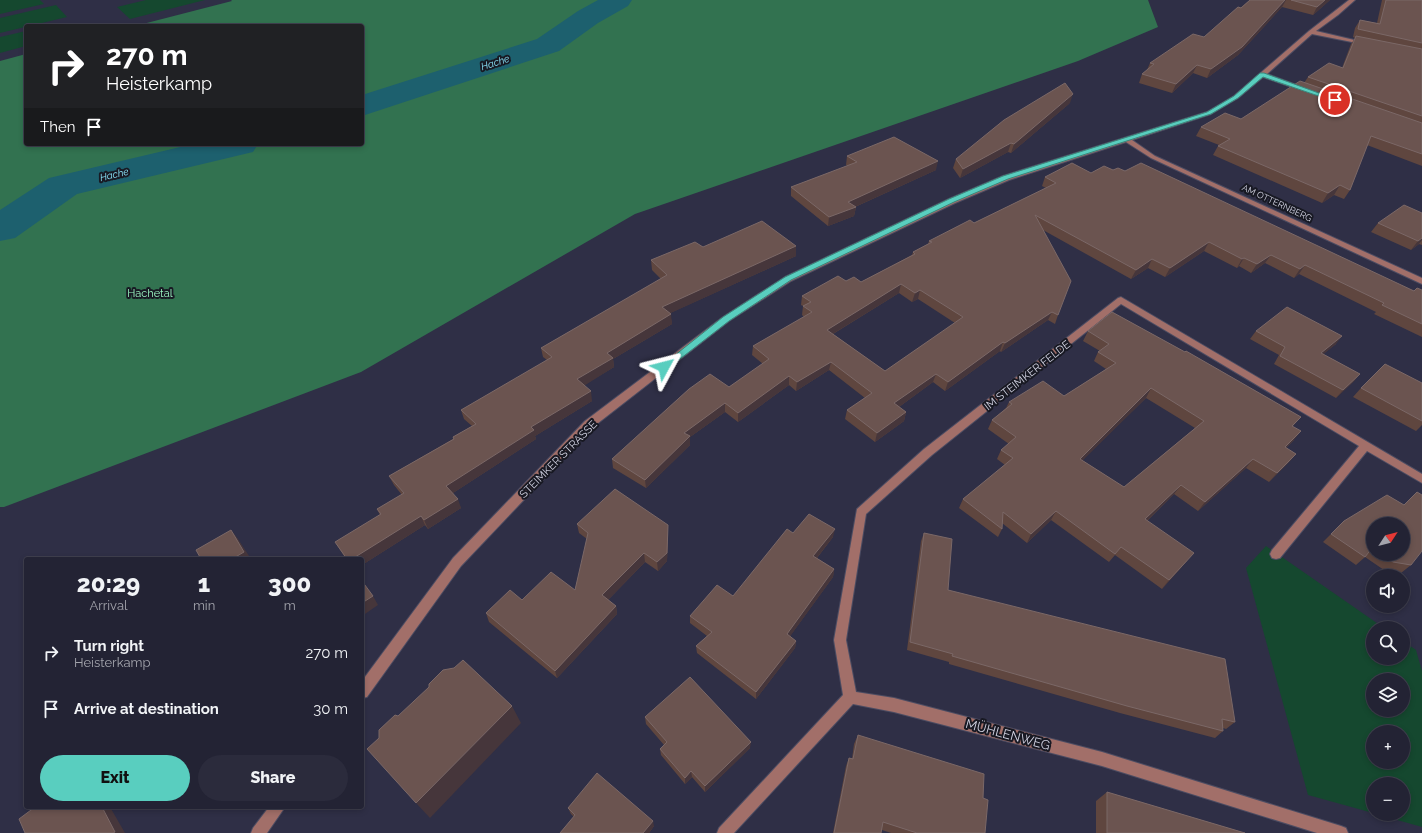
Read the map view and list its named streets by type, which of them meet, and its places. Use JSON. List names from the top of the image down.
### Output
{
  "streets": {
    "street": [
      "AM OTTERNBERG",
      "IM STEIMKER FELDE",
      "STEIMKER STRASSE",
      "MÜHLENWEG"
    ]
  },
  "crossings": [
    ["AM OTTERNBERG", "STEIMKER STRASSE"],
    ["IM STEIMKER FELDE", "MÜHLENWEG"]
  ],
  "water": ["Hache"],
  "parks": ["Hachetal"],
  "north": "top right",
  "page": {
    "turn": ["270 m", "Heisterkamp"],
    "then": "Then",
    "map_buttons": ["+", "−"],
    "eta": [
      "20:29",
      "Arrival",
      "1",
      "min",
      "300",
      "m"
    ],
    "list": [
      {
        "name": "Turn right",
        "note": "Heisterkamp",
        "value": "270 m"
      },
      {
        "name": "Arrive at destination",
        "value": "30 m"
      }
    ],
    "buttons": ["Exit", "Share"]
  }
}
